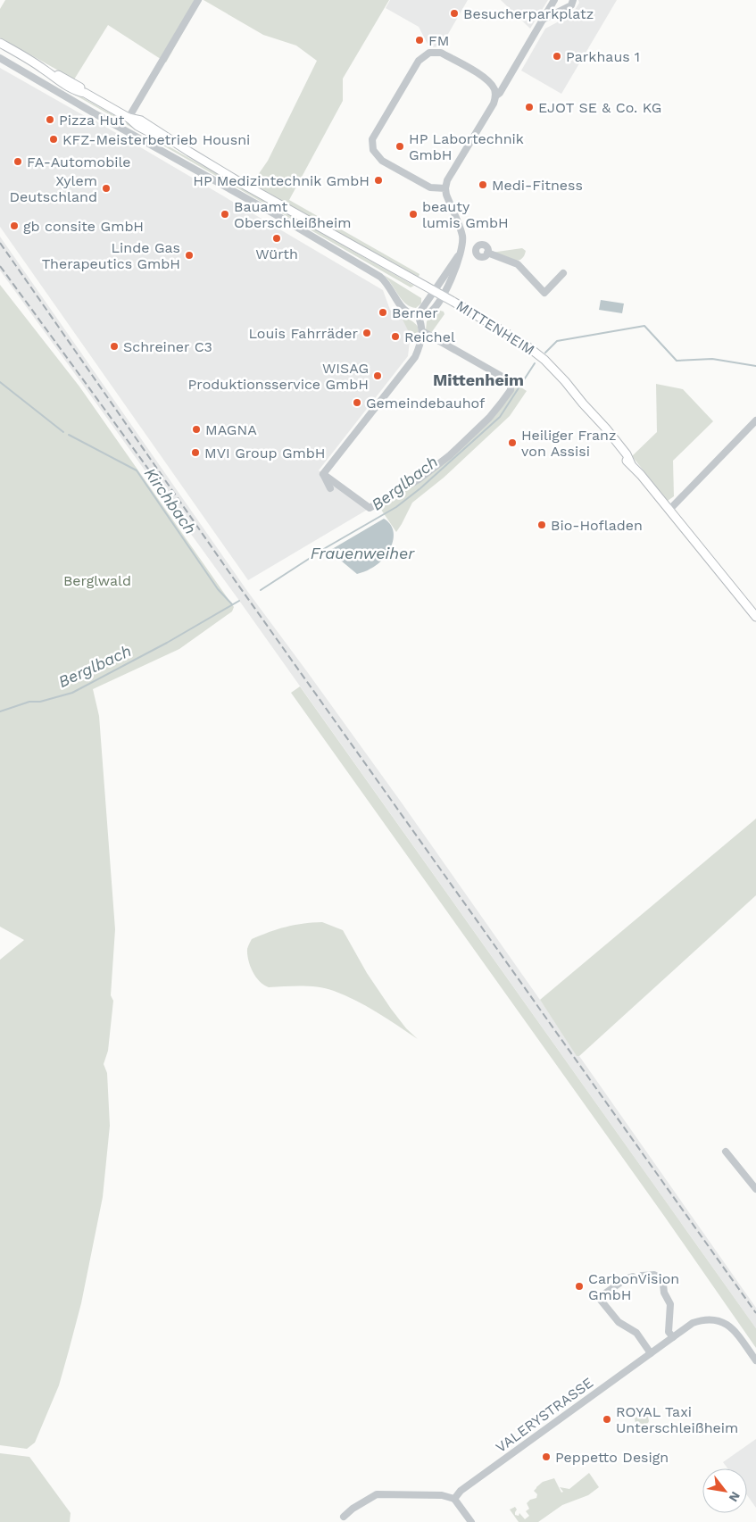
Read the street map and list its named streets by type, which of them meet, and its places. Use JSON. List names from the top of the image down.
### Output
{
  "streets": {
    "main road": ["MITTENHEIM"],
    "street": ["VALERYSTRASSE"]
  },
  "districts": ["Mittenheim"],
  "water": ["Berglbach", "Kirchbach", "Frauenweiher"],
  "parks": ["Berglwald"],
  "places": [
    "Besucherparkplatz",
    "FM",
    "Parkhaus 1",
    "EJOT SE & Co. KG",
    "Pizza Hut",
    "KFZ-Meisterbetrieb Housni",
    "HP Labortechnik GmbH",
    "FA-Automobile",
    "HP Medizintechnik GmbH",
    "Medi-Fitness",
    "Xylem Deutschland",
    "Bauamt Oberschleißheim",
    "beauty lumis GmbH",
    "gb consite GmbH",
    "Würth",
    "Linde Gas Therapeutics GmbH",
    "Berner",
    "Louis Fahrräder",
    "Reichel",
    "Schreiner C3",
    "WISAG Produktionsservice GmbH",
    "Gemeindebauhof",
    "MAGNA",
    "Heiliger Franz von Assisi",
    "MVI Group GmbH",
    "Bio-Hofladen",
    "CarbonVision GmbH",
    "ROYAL Taxi Unterschleißheim",
    "Peppetto Design"
  ],
  "north": "bottom right"
}
